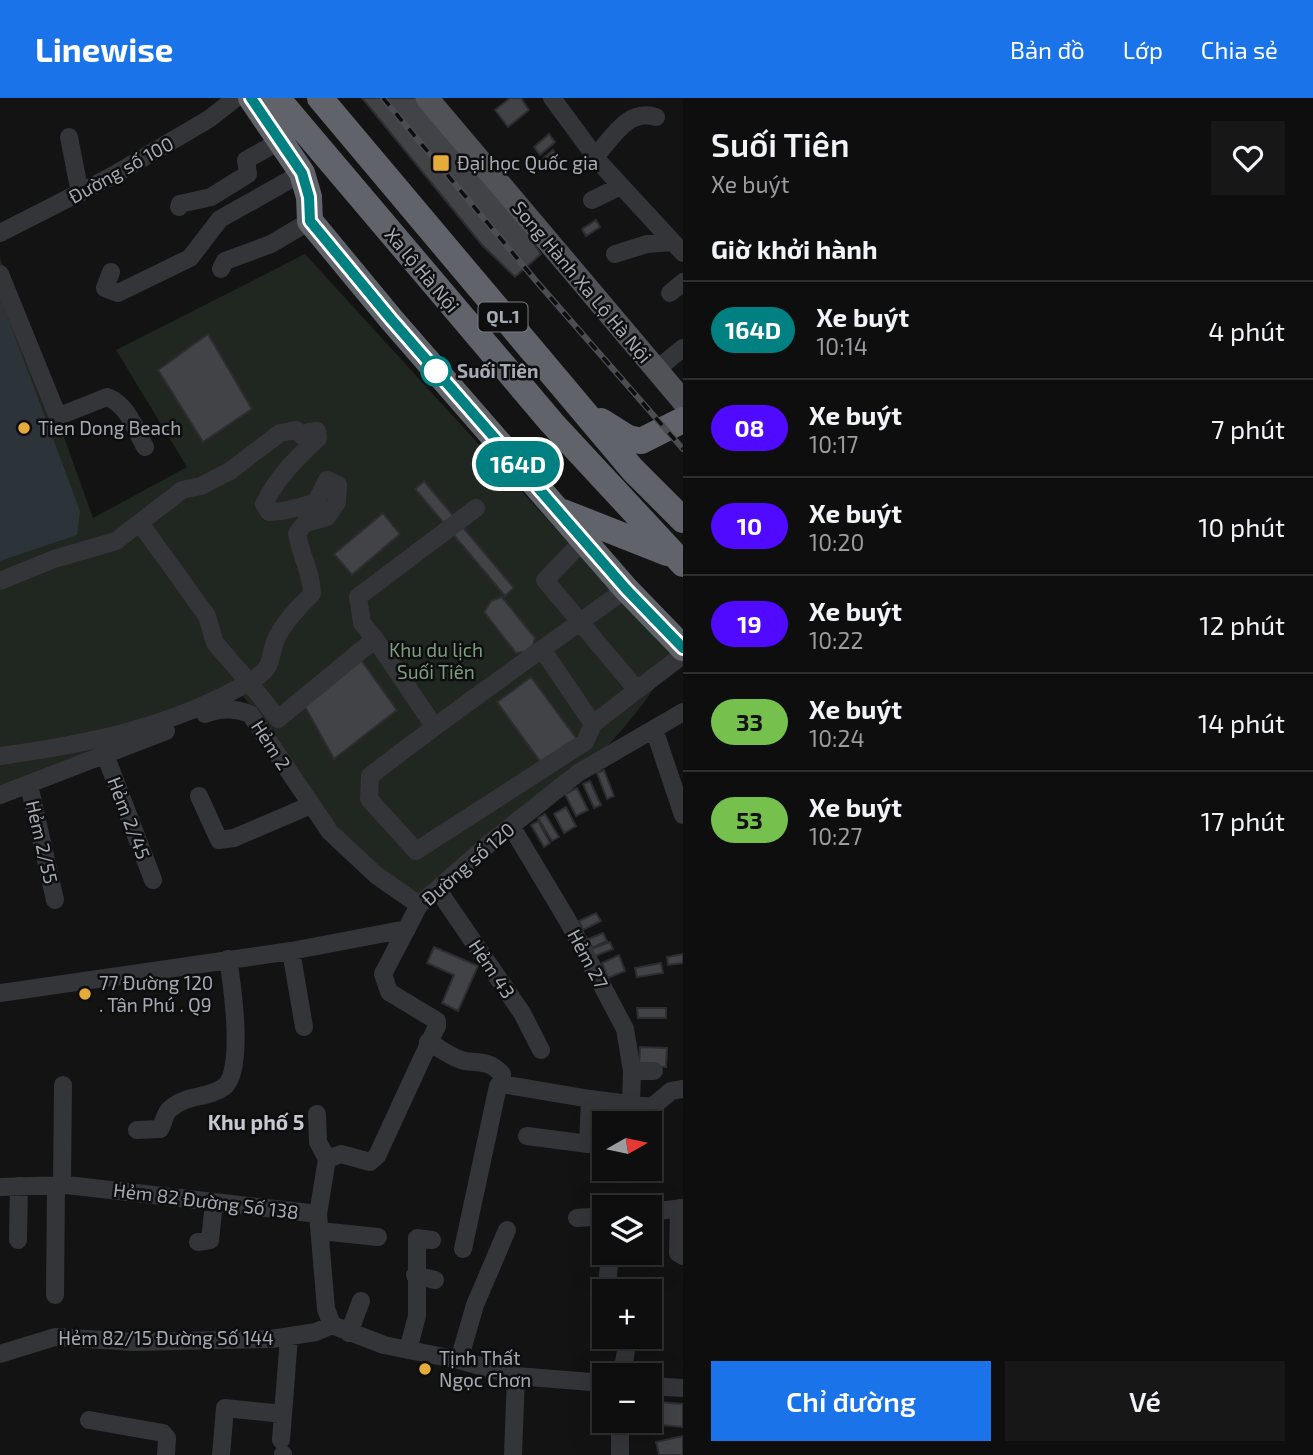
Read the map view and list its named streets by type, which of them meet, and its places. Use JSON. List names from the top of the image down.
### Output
{
  "streets": {
    "highway": ["Xa lộ Hà Nội", "QL.1"],
    "main road": ["Song Hành Xa Lộ Hà Nội"],
    "street": [
      "Đường số 100",
      "Hẻm 2",
      "Hẻm 2/45",
      "Hẻm 2/55",
      "Đường số 120",
      "Hẻm 27",
      "Hẻm 43",
      "Hẻm 82 Đường Số 138",
      "Hẻm 82/15 Đường Số 144"
    ]
  },
  "crossings": [
    ["Hẻm 2", "Hẻm 2/45"],
    ["Hẻm 2", "Hẻm 2/55"],
    ["Hẻm 2", "Đường số 120"],
    ["Đường số 120", "Hẻm 27"],
    ["Đường số 120", "Hẻm 43"],
    ["Hẻm 82 Đường Số 138", "Hẻm 82/15 Đường Số 144"]
  ],
  "districts": ["Khu phố 5"],
  "parks": ["Khu du lịch Suối Tiên"],
  "places": {
    "transit": ["Đại học Quốc gia"],
    "other": [
      "Suối Tiên",
      "Tien Dong Beach",
      "77 Đường 120 . Tân Phú . Q9",
      "Tịnh Thất Ngọc Chơn"
    ]
  },
  "lines": ["bus line 164D"],
  "north": "right",
  "page": {
    "header": "Linewise",
    "nav": ["Bản đồ", "Lớp", "Chia sẻ"],
    "on_map": "164D",
    "heading": [
      ["Suối Tiên", "Xe buýt"],
      "Giờ khởi hành"
    ],
    "list": [
      {
        "mark": "164D",
        "name": "Xe buýt",
        "note": "10:14",
        "value": "4 phút"
      },
      {
        "mark": "08",
        "name": "Xe buýt",
        "note": "10:17",
        "value": "7 phút"
      },
      {
        "mark": "10",
        "name": "Xe buýt",
        "note": "10:20",
        "value": "10 phút"
      },
      {
        "mark": "19",
        "name": "Xe buýt",
        "note": "10:22",
        "value": "12 phút"
      },
      {
        "mark": "33",
        "name": "Xe buýt",
        "note": "10:24",
        "value": "14 phút"
      },
      {
        "mark": "53",
        "name": "Xe buýt",
        "note": "10:27",
        "value": "17 phút"
      }
    ],
    "map_buttons": ["+", "−"],
    "buttons": ["Chỉ đường", "Vé"]
  }
}
